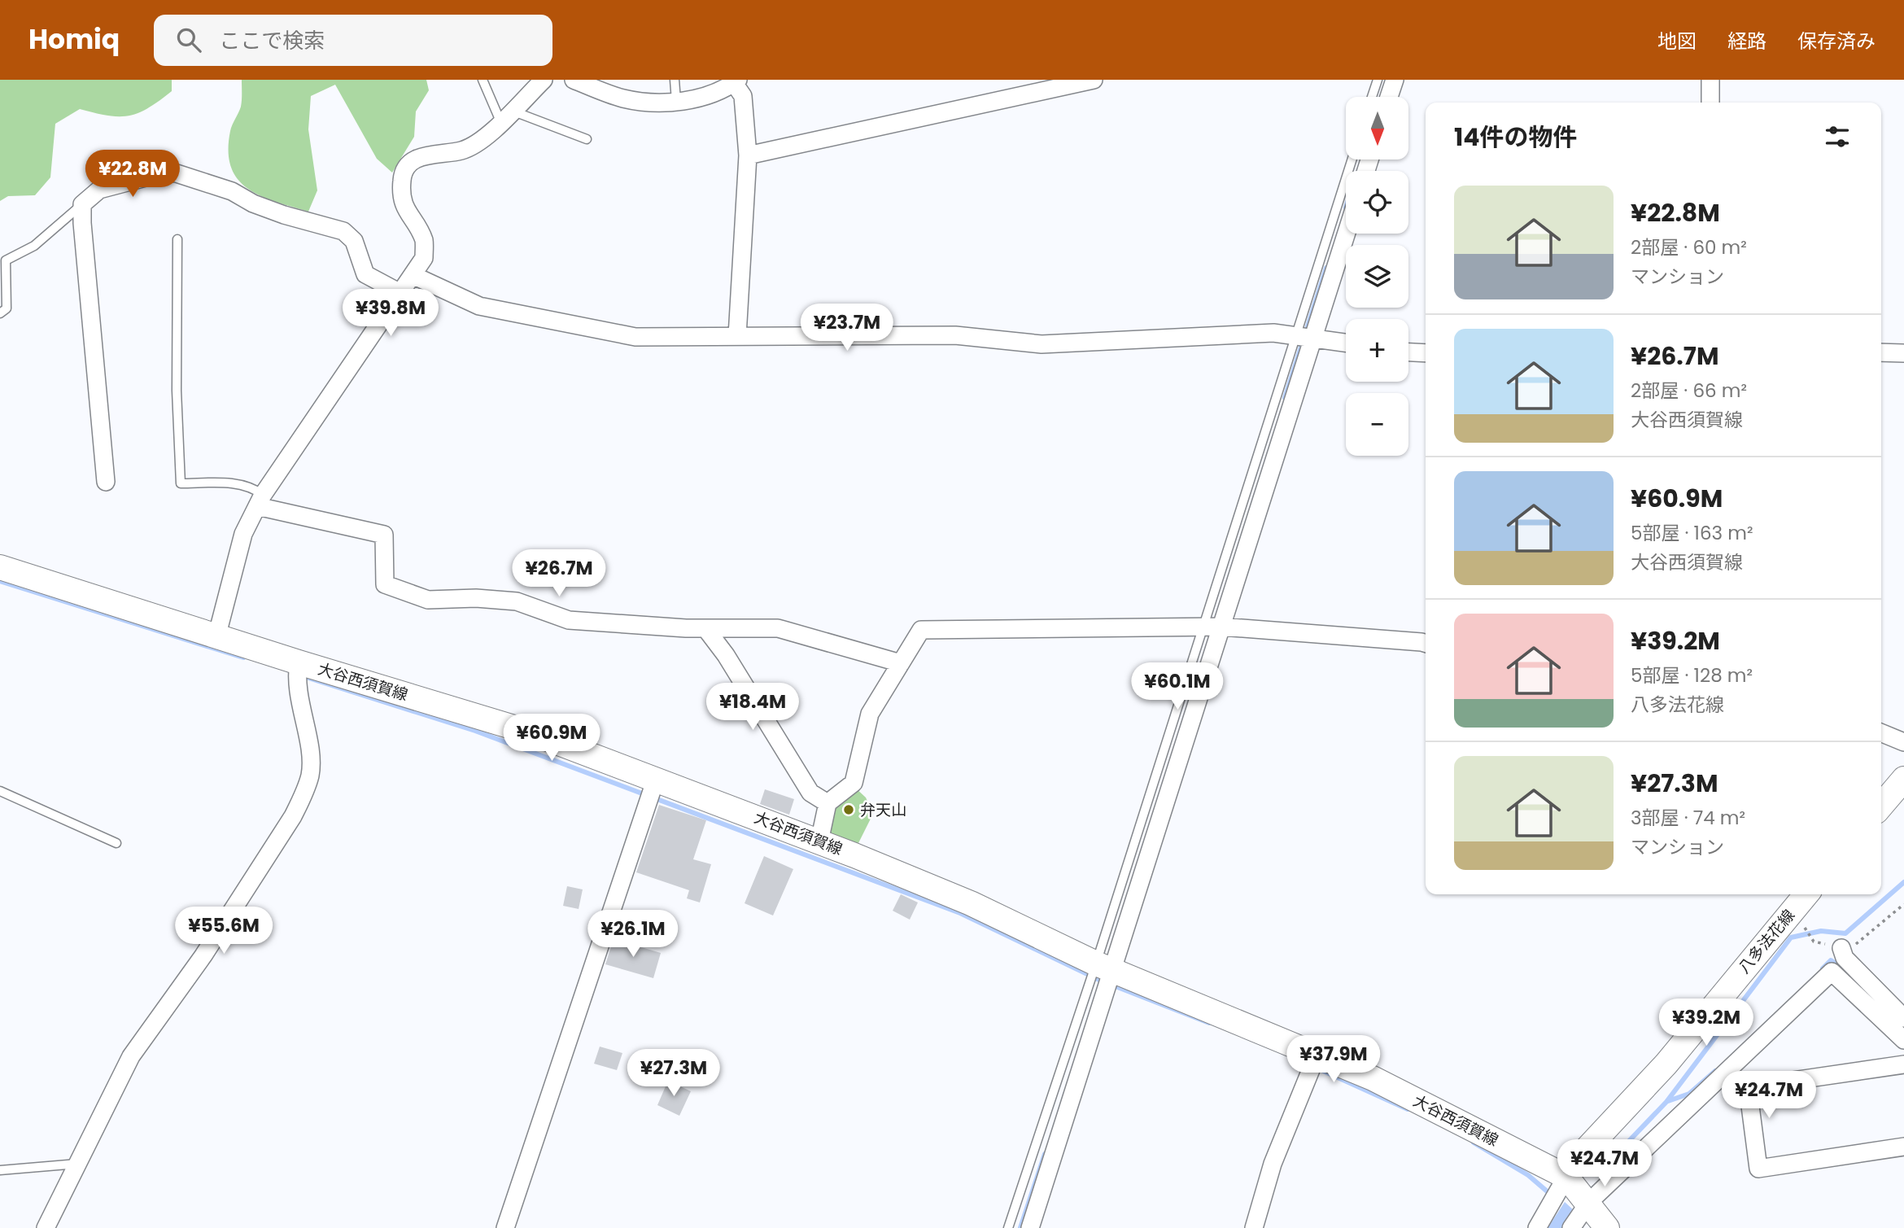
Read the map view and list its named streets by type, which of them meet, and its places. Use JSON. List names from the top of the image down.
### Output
{
  "streets": {
    "main road": ["大谷西須賀線", "八多法花線"]
  },
  "crossings": [
    ["大谷西須賀線", "八多法花線"]
  ],
  "places": ["弁天山"],
  "north": "bottom",
  "page": {
    "header": "Homiq",
    "search": "ここで検索",
    "nav": ["地図", "経路", "保存済み"],
    "map_buttons": ["+", "−"],
    "heading": "14件の物件",
    "price": [
      "¥22.8M",
      "¥39.8M",
      "¥23.7M",
      "¥26.7M",
      "¥60.1M",
      "¥18.4M",
      "¥60.9M",
      "¥55.6M",
      "¥26.1M",
      "¥39.2M",
      "¥37.9M",
      "¥27.3M",
      "¥24.7M",
      "¥24.7M"
    ],
    "list": [
      {
        "name": "¥22.8M",
        "note": "2部屋 · 60 m² · マンション"
      },
      {
        "name": "¥26.7M",
        "note": "2部屋 · 66 m² · 大谷西須賀線"
      },
      {
        "name": "¥60.9M",
        "note": "5部屋 · 163 m² · 大谷西須賀線"
      },
      {
        "name": "¥39.2M",
        "note": "5部屋 · 128 m² · 八多法花線"
      },
      {
        "name": "¥27.3M",
        "note": "3部屋 · 74 m² · マンション"
      }
    ]
  }
}
